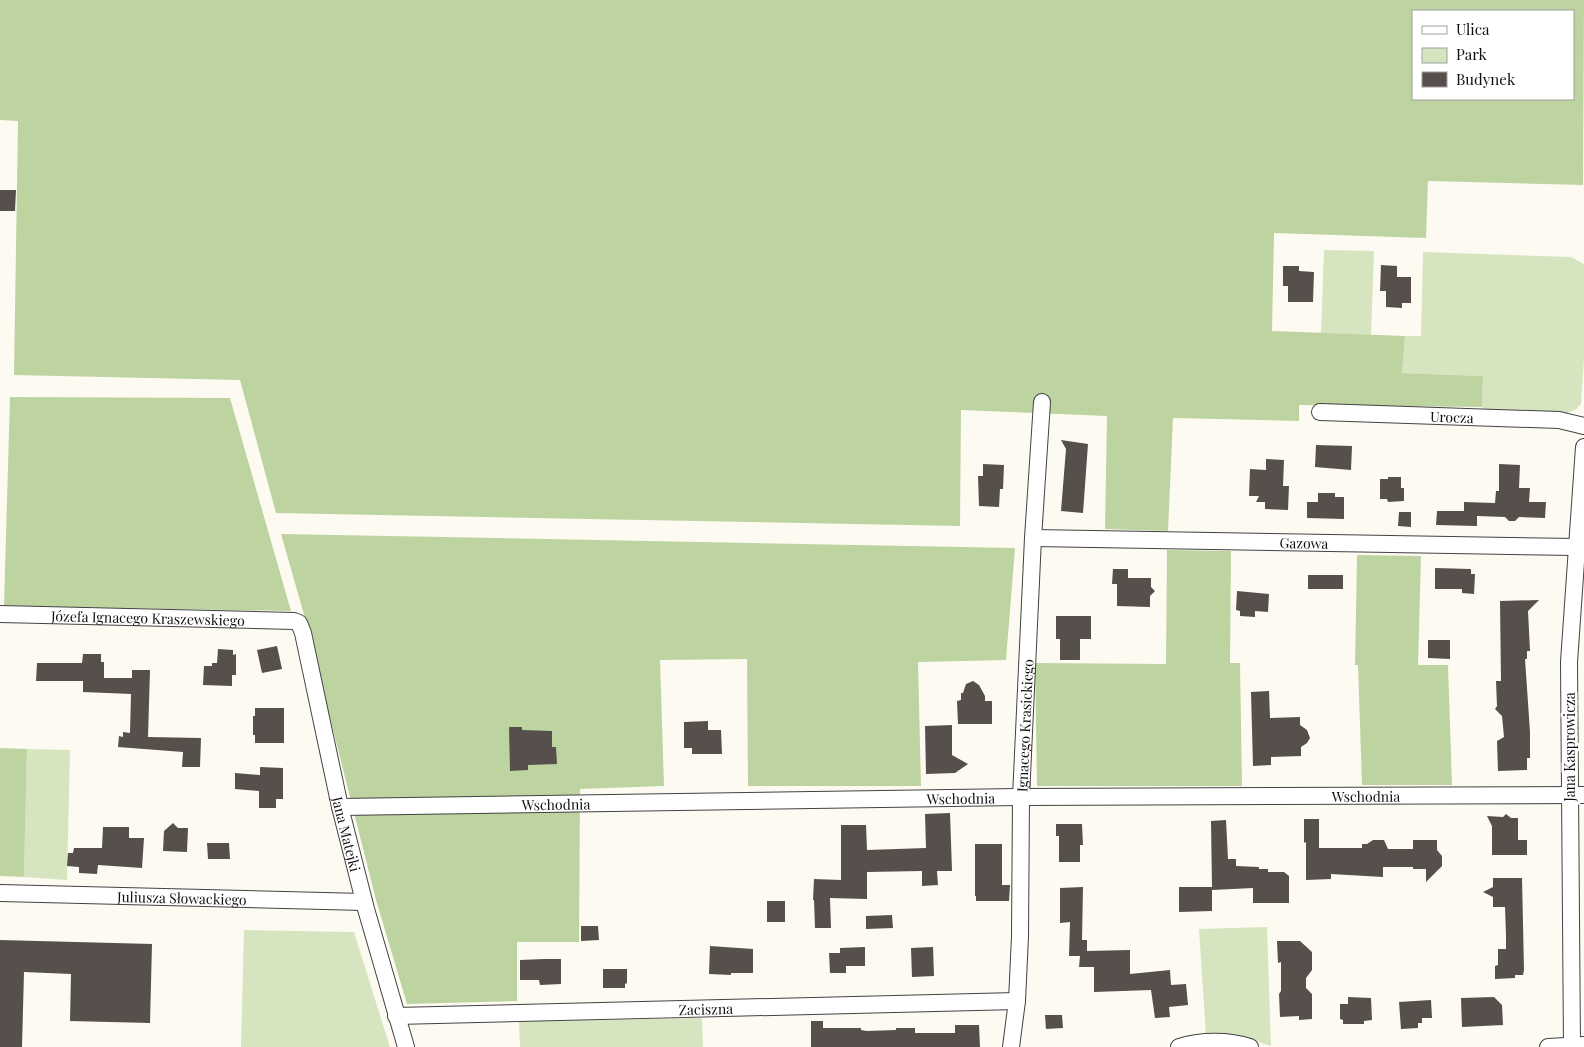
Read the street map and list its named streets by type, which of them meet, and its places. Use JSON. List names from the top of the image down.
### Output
{
  "streets": {
    "street": [
      "Urocza",
      "Gazowa",
      "Józefa Ignacego Kraszewskiego",
      "Ignacego Krasickiego",
      "Jana Kasprowicza",
      "Wschodnia",
      "Jana Matejki",
      "Juliusza Słowackiego",
      "Zaciszna"
    ]
  },
  "crossings": [
    ["Gazowa", "Ignacego Krasickiego"],
    ["Gazowa", "Jana Kasprowicza"],
    ["Józefa Ignacego Kraszewskiego", "Jana Matejki"],
    ["Ignacego Krasickiego", "Wschodnia"],
    ["Ignacego Krasickiego", "Zaciszna"],
    ["Jana Kasprowicza", "Wschodnia"],
    ["Wschodnia", "Jana Matejki"],
    ["Jana Matejki", "Juliusza Słowackiego"],
    ["Jana Matejki", "Zaciszna"]
  ],
  "legend": ["Ulica", "Park", "Budynek"]
}
